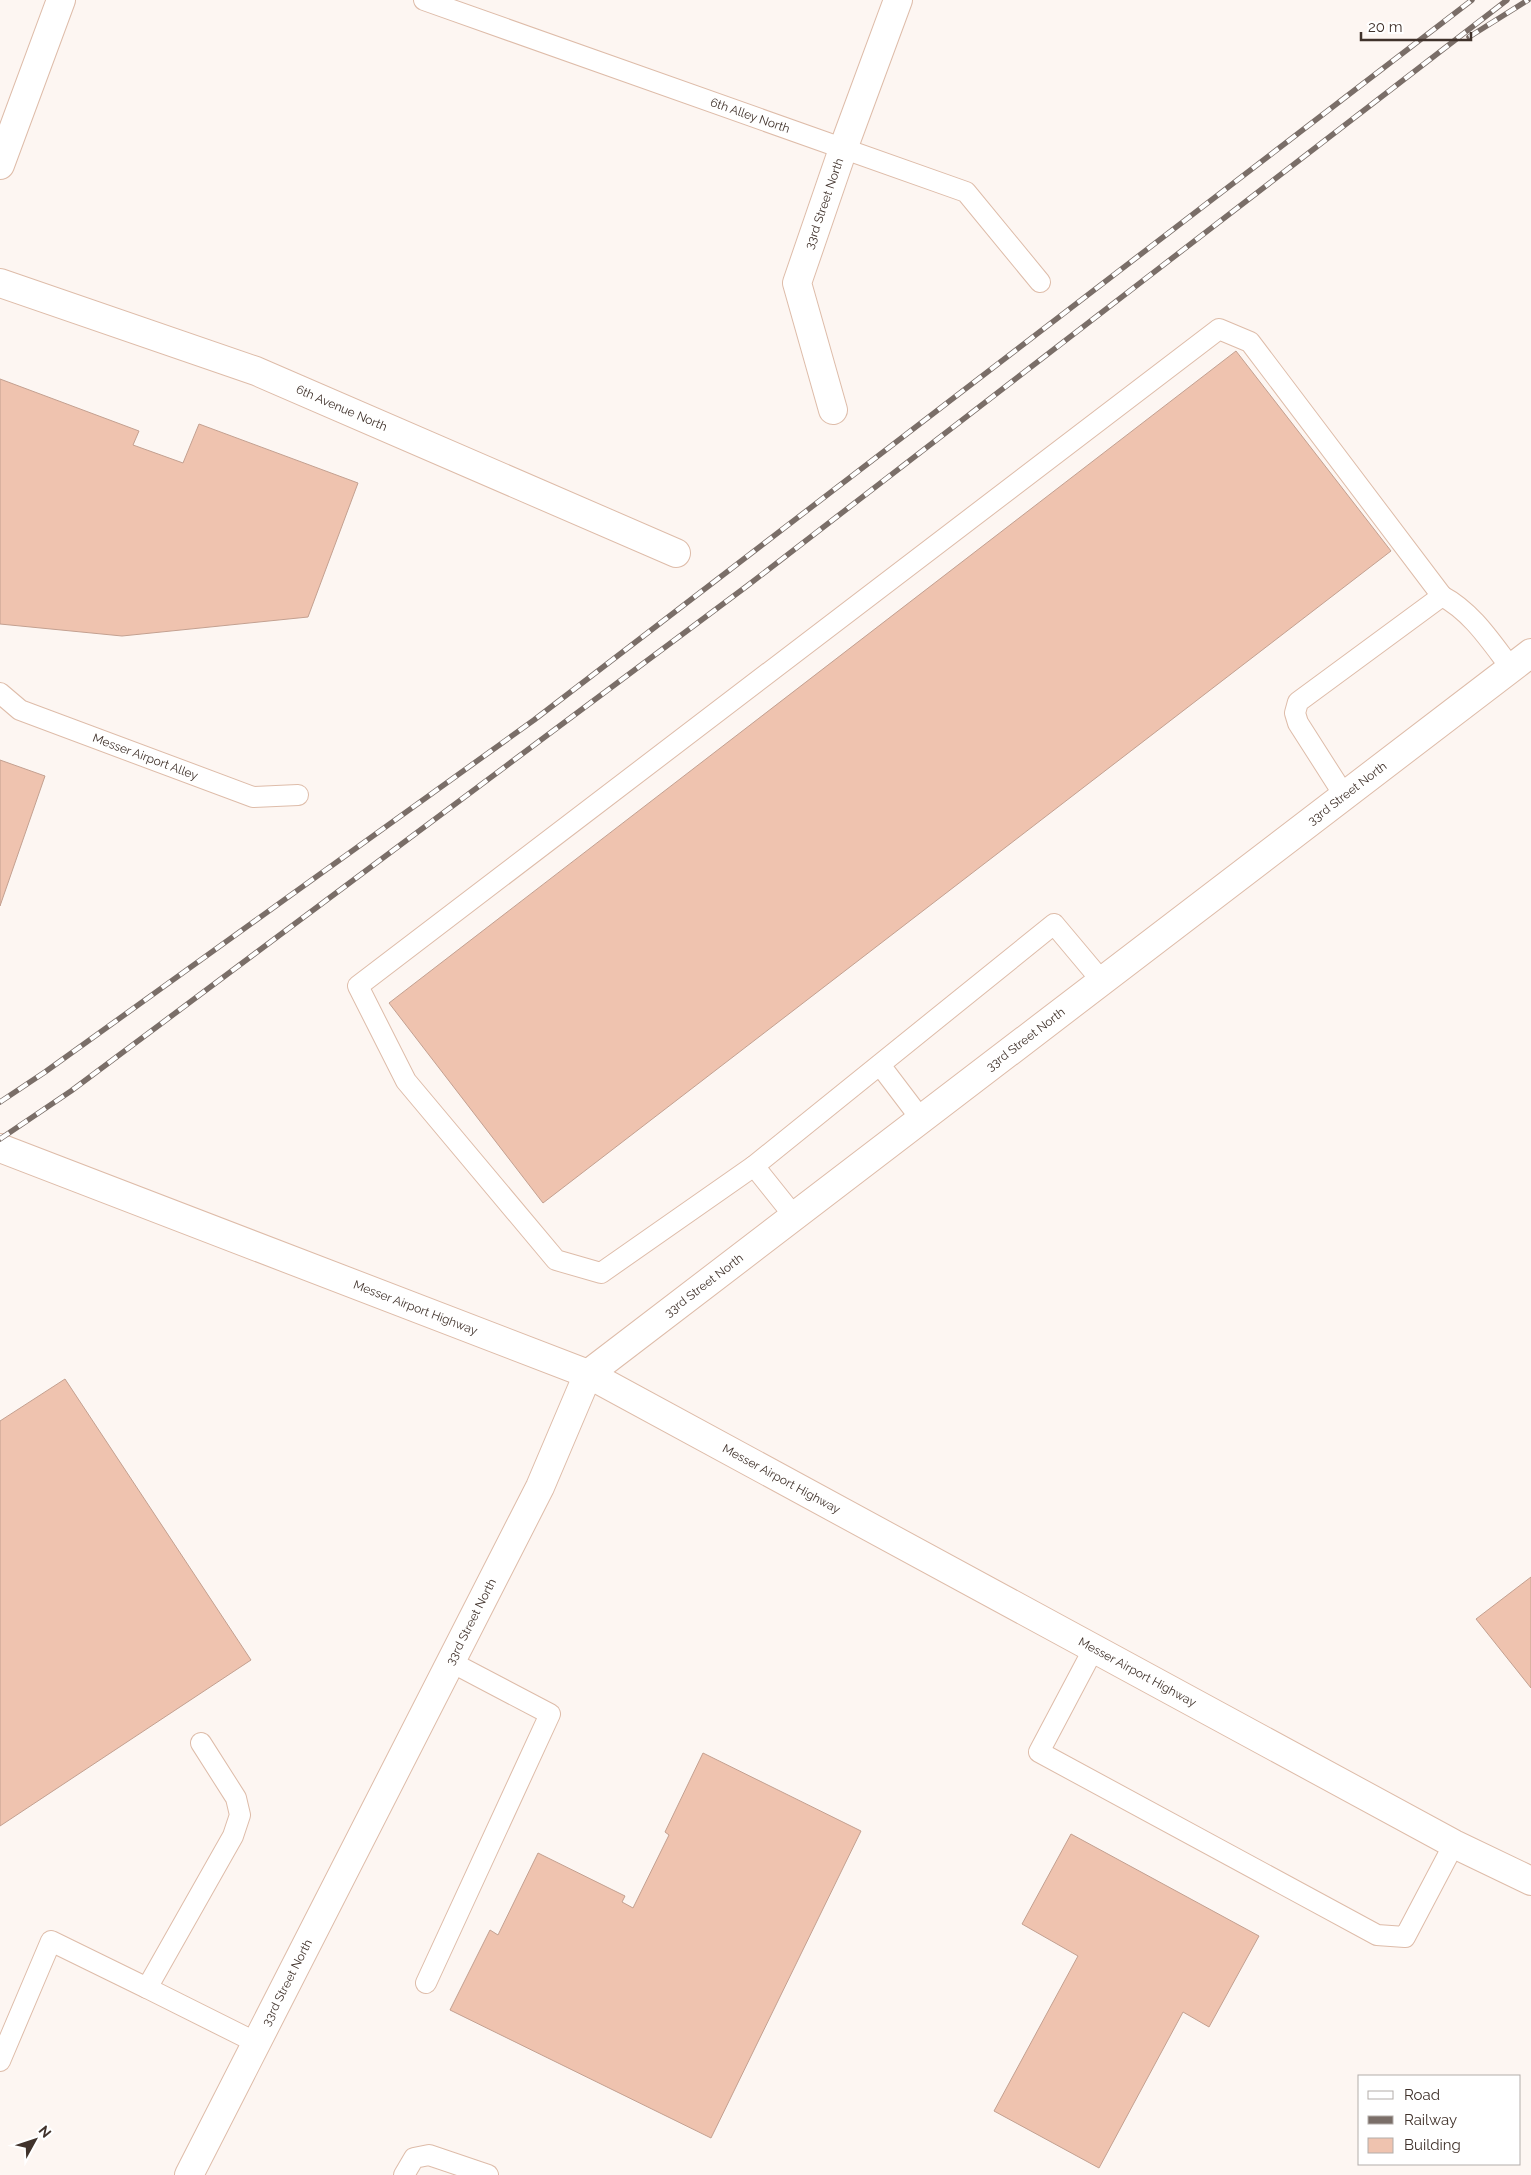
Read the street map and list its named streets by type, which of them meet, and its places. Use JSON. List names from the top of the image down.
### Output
{
  "streets": {
    "street": ["33rd Street North", "6th Avenue North", "Messer Airport Highway"],
    "lane": ["6th Alley North", "Messer Airport Alley"]
  },
  "crossings": [
    ["6th Alley North", "33rd Street North"],
    ["33rd Street North", "Messer Airport Highway"]
  ],
  "legend": ["Road", "Railway", "Building"],
  "scale_bar": "20 m",
  "north": "top right"
}
